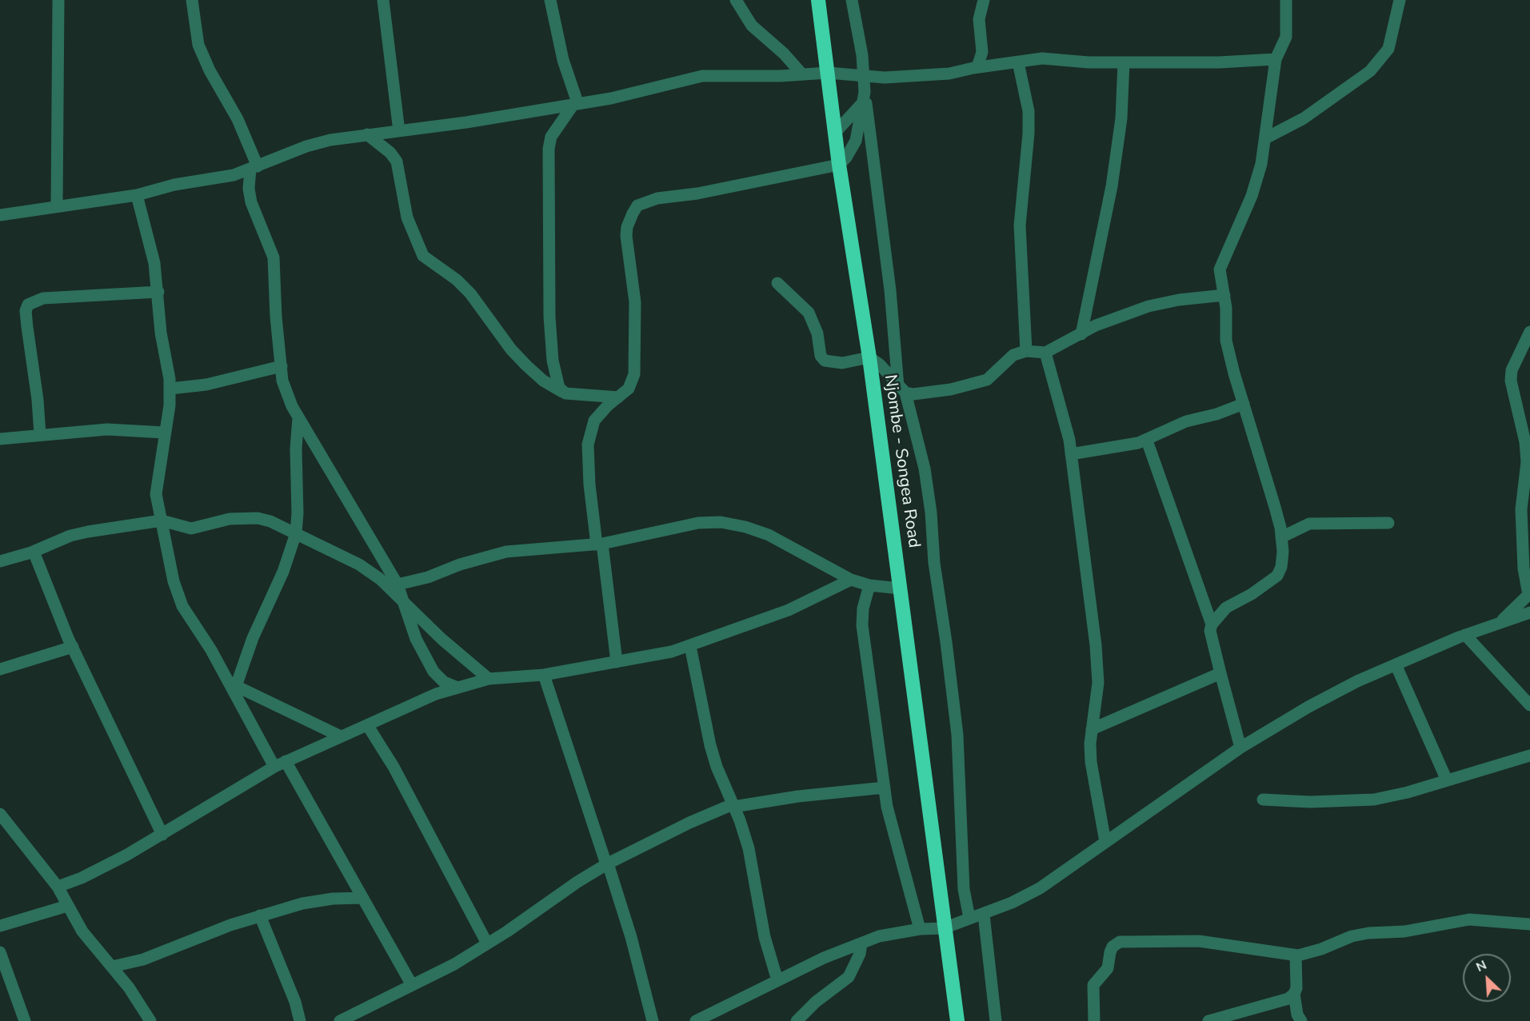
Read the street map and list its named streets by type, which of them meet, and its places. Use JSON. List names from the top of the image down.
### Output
{
  "streets": {
    "highway": ["Njombe - Songea Road"]
  },
  "north": "top left"
}
